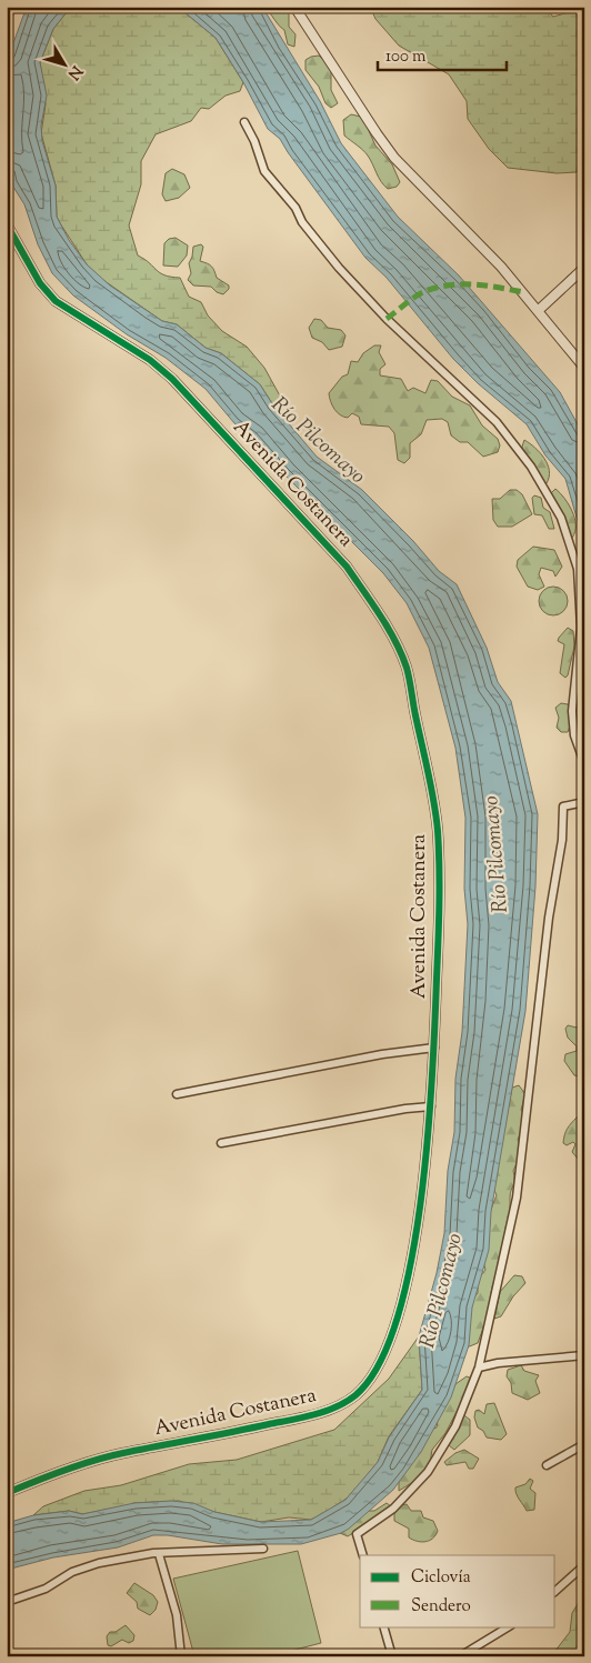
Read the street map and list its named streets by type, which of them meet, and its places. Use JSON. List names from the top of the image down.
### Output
{
  "streets": {
    "street": ["Avenida Costanera"]
  },
  "water": ["Río Pilcomayo"],
  "legend": ["Ciclovía", "Sendero"],
  "scale_bar": "100 m",
  "north": "bottom right"
}
